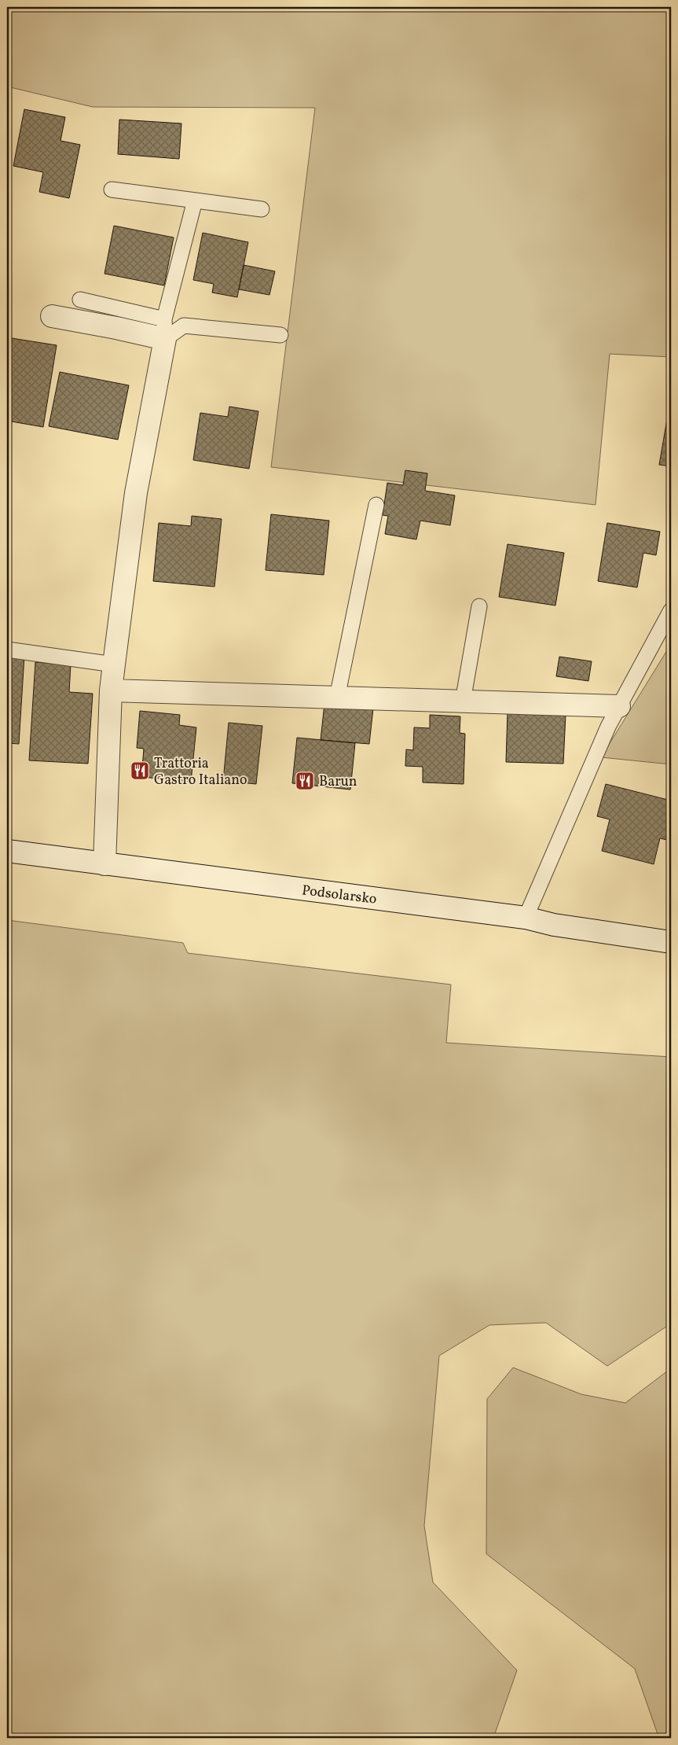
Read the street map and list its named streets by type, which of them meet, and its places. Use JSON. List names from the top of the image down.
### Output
{
  "streets": {
    "street": ["Podsolarsko"]
  },
  "places": {
    "restaurant": ["Trattoria Gastro Italiano", "Barun"]
  }
}
